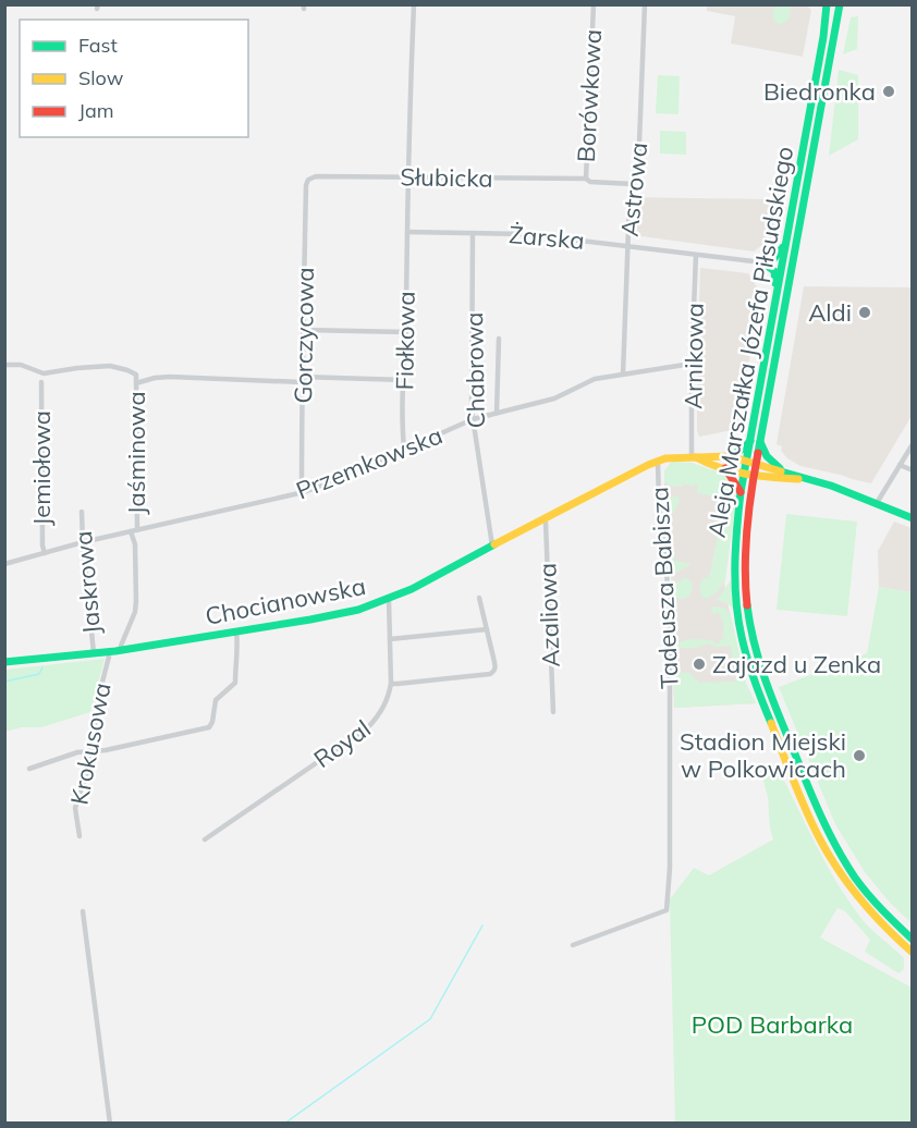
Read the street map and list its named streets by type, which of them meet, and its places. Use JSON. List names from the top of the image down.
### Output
{
  "streets": {
    "main road": ["Aleja Marszałka Józefa Piłsudskiego", "Chocianowska"],
    "street": [
      "Borówkowa",
      "Słubicka",
      "Astrowa",
      "Żarska",
      "Gorczycowa",
      "Fiołkowa",
      "Arnikowa",
      "Chabrowa",
      "Jaśminowa",
      "Przemkowska",
      "Jemiołowa",
      "Jaskrowa",
      "Tadeusza Babisza",
      "Azaliowa",
      "Krokusowa",
      "Royal"
    ]
  },
  "crossings": [
    ["Borówkowa", "Słubicka"],
    ["Borówkowa", "Astrowa"],
    ["Słubicka", "Gorczycowa"],
    ["Słubicka", "Fiołkowa"],
    ["Astrowa", "Żarska"],
    ["Astrowa", "Przemkowska"],
    ["Żarska", "Fiołkowa"],
    ["Żarska", "Arnikowa"],
    ["Żarska", "Chabrowa"],
    ["Gorczycowa", "Przemkowska"],
    ["Fiołkowa", "Przemkowska"],
    ["Arnikowa", "Przemkowska"],
    ["Chabrowa", "Przemkowska"],
    ["Chabrowa", "Chocianowska"],
    ["Jaśminowa", "Przemkowska"],
    ["Jaśminowa", "Chocianowska"],
    ["Przemkowska", "Jemiołowa"],
    ["Przemkowska", "Jaskrowa"],
    ["Jaskrowa", "Chocianowska"],
    ["Tadeusza Babisza", "Chocianowska"],
    ["Chocianowska", "Azaliowa"],
    ["Chocianowska", "Krokusowa"],
    ["Chocianowska", "Royal"]
  ],
  "parks": ["POD Barbarka"],
  "places": [
    "Biedronka",
    "Aldi",
    "Zajazd u Zenka",
    "Stadion Miejski w Polkowicach"
  ],
  "legend": ["Fast", "Slow", "Jam"]
}
